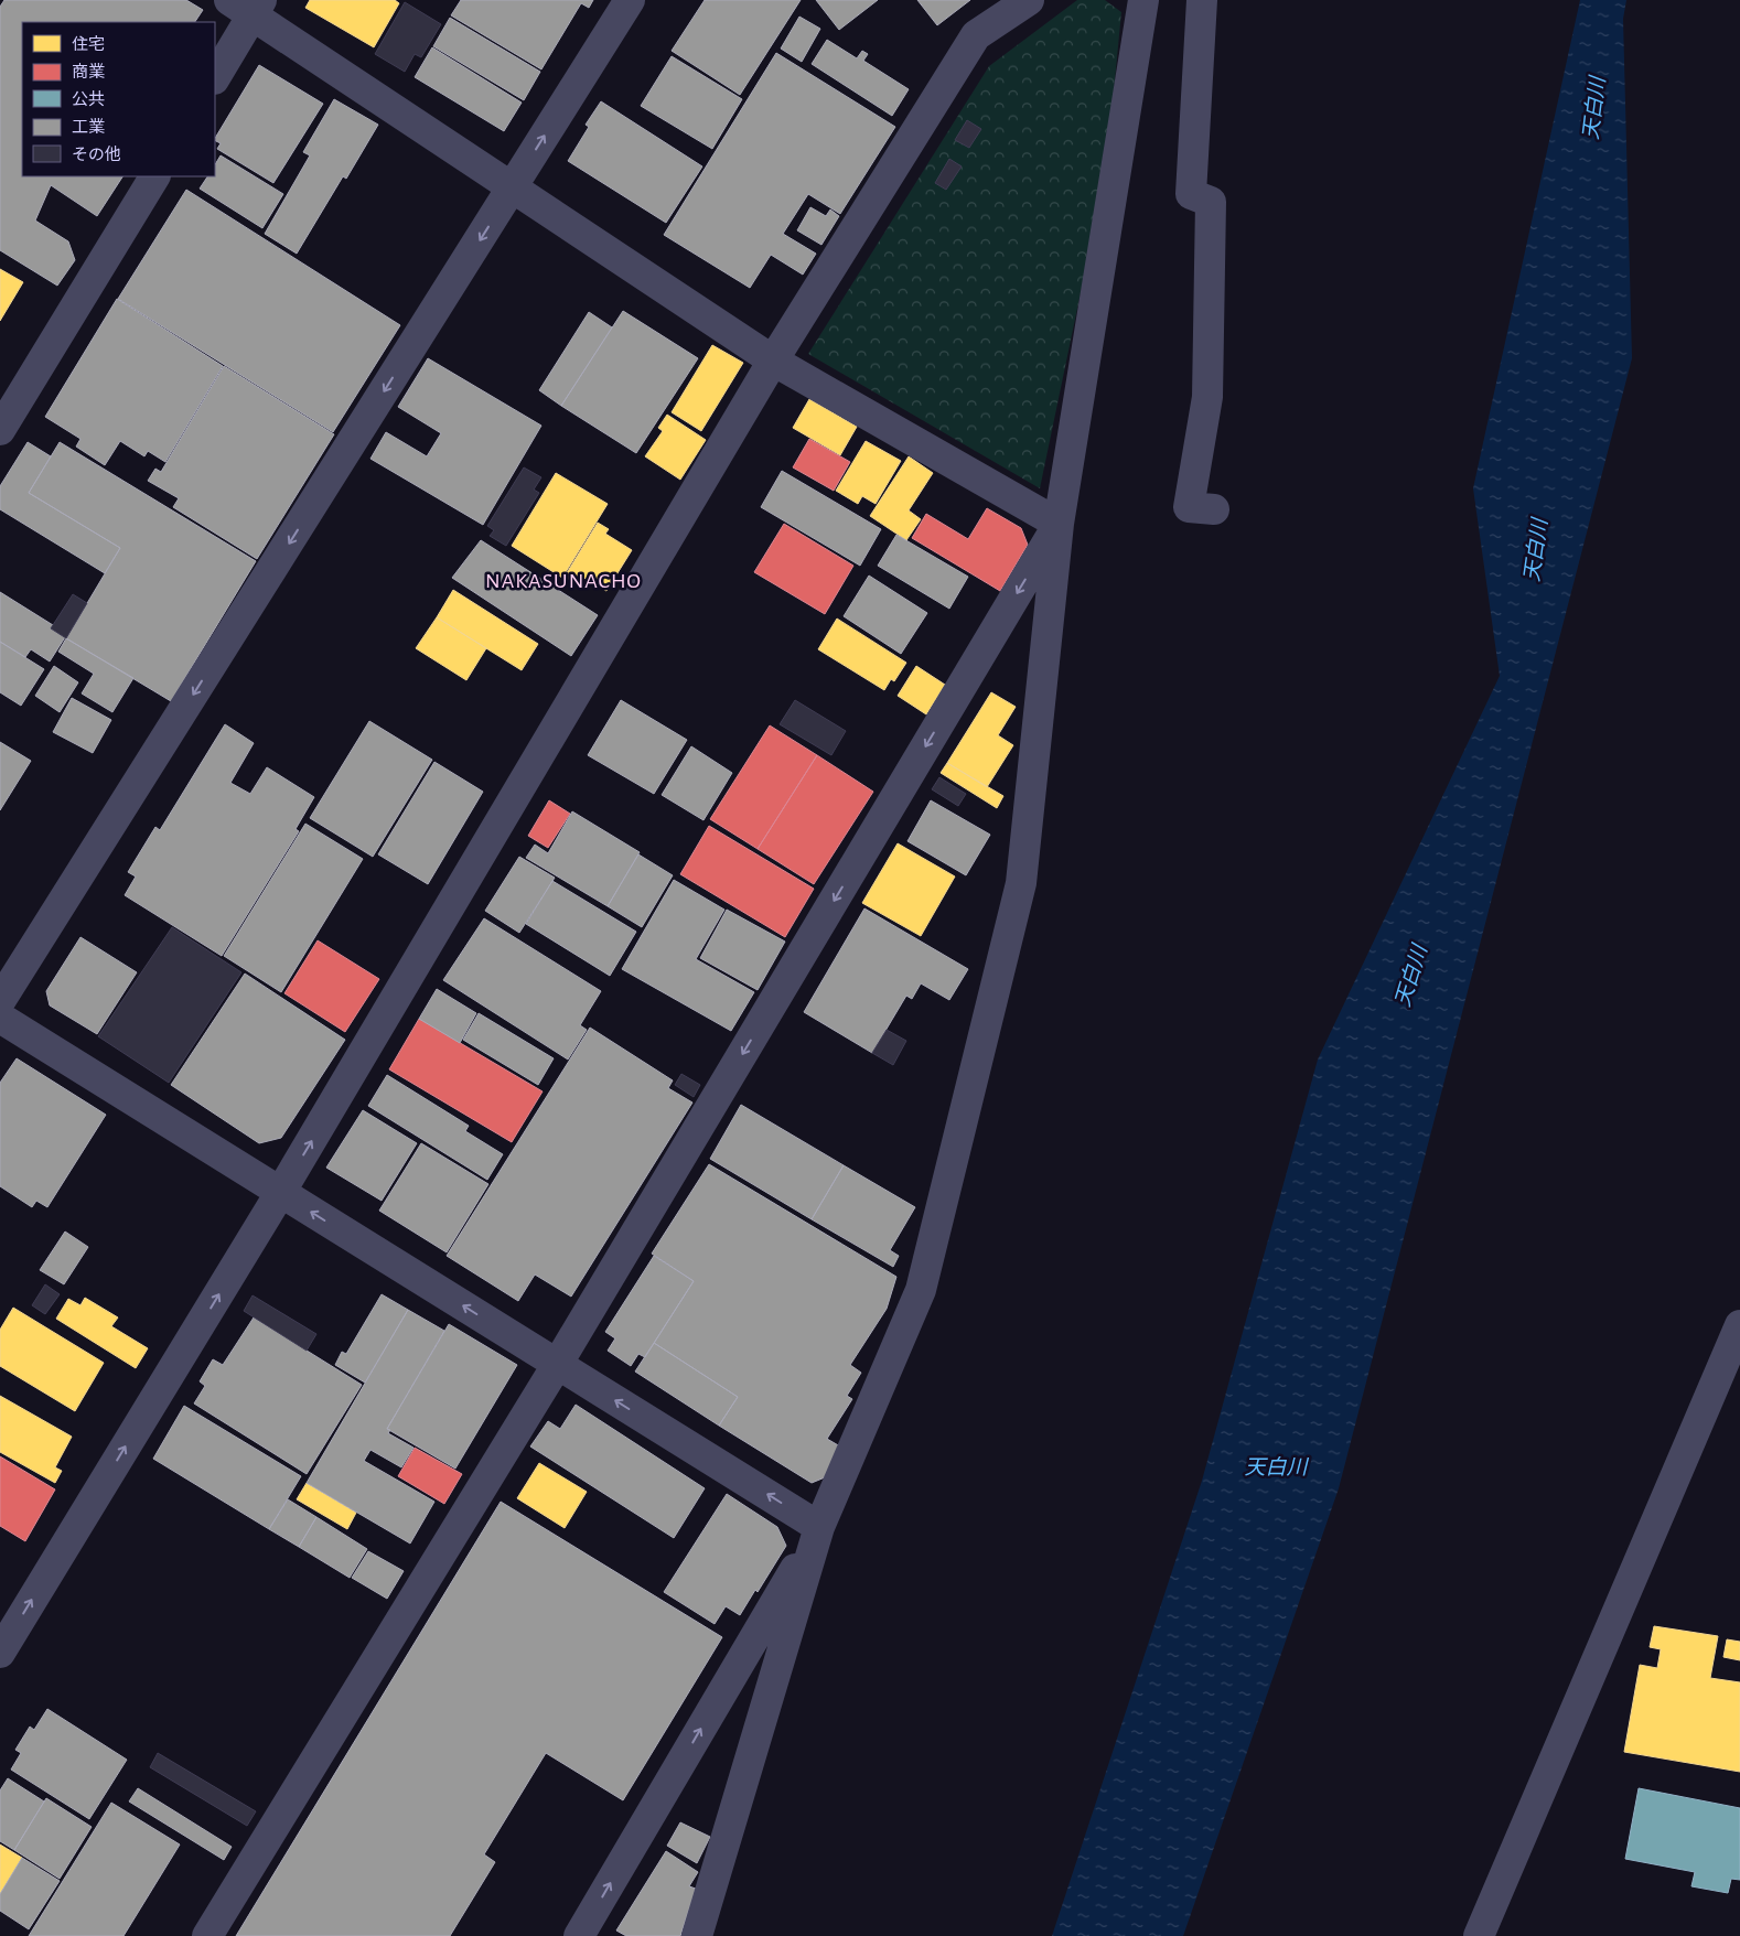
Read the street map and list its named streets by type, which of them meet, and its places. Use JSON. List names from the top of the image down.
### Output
{
  "districts": ["NAKASUNACHO"],
  "water": ["天白川"],
  "legend": [
    "住宅",
    "商業",
    "公共",
    "工業",
    "その他"
  ]
}
